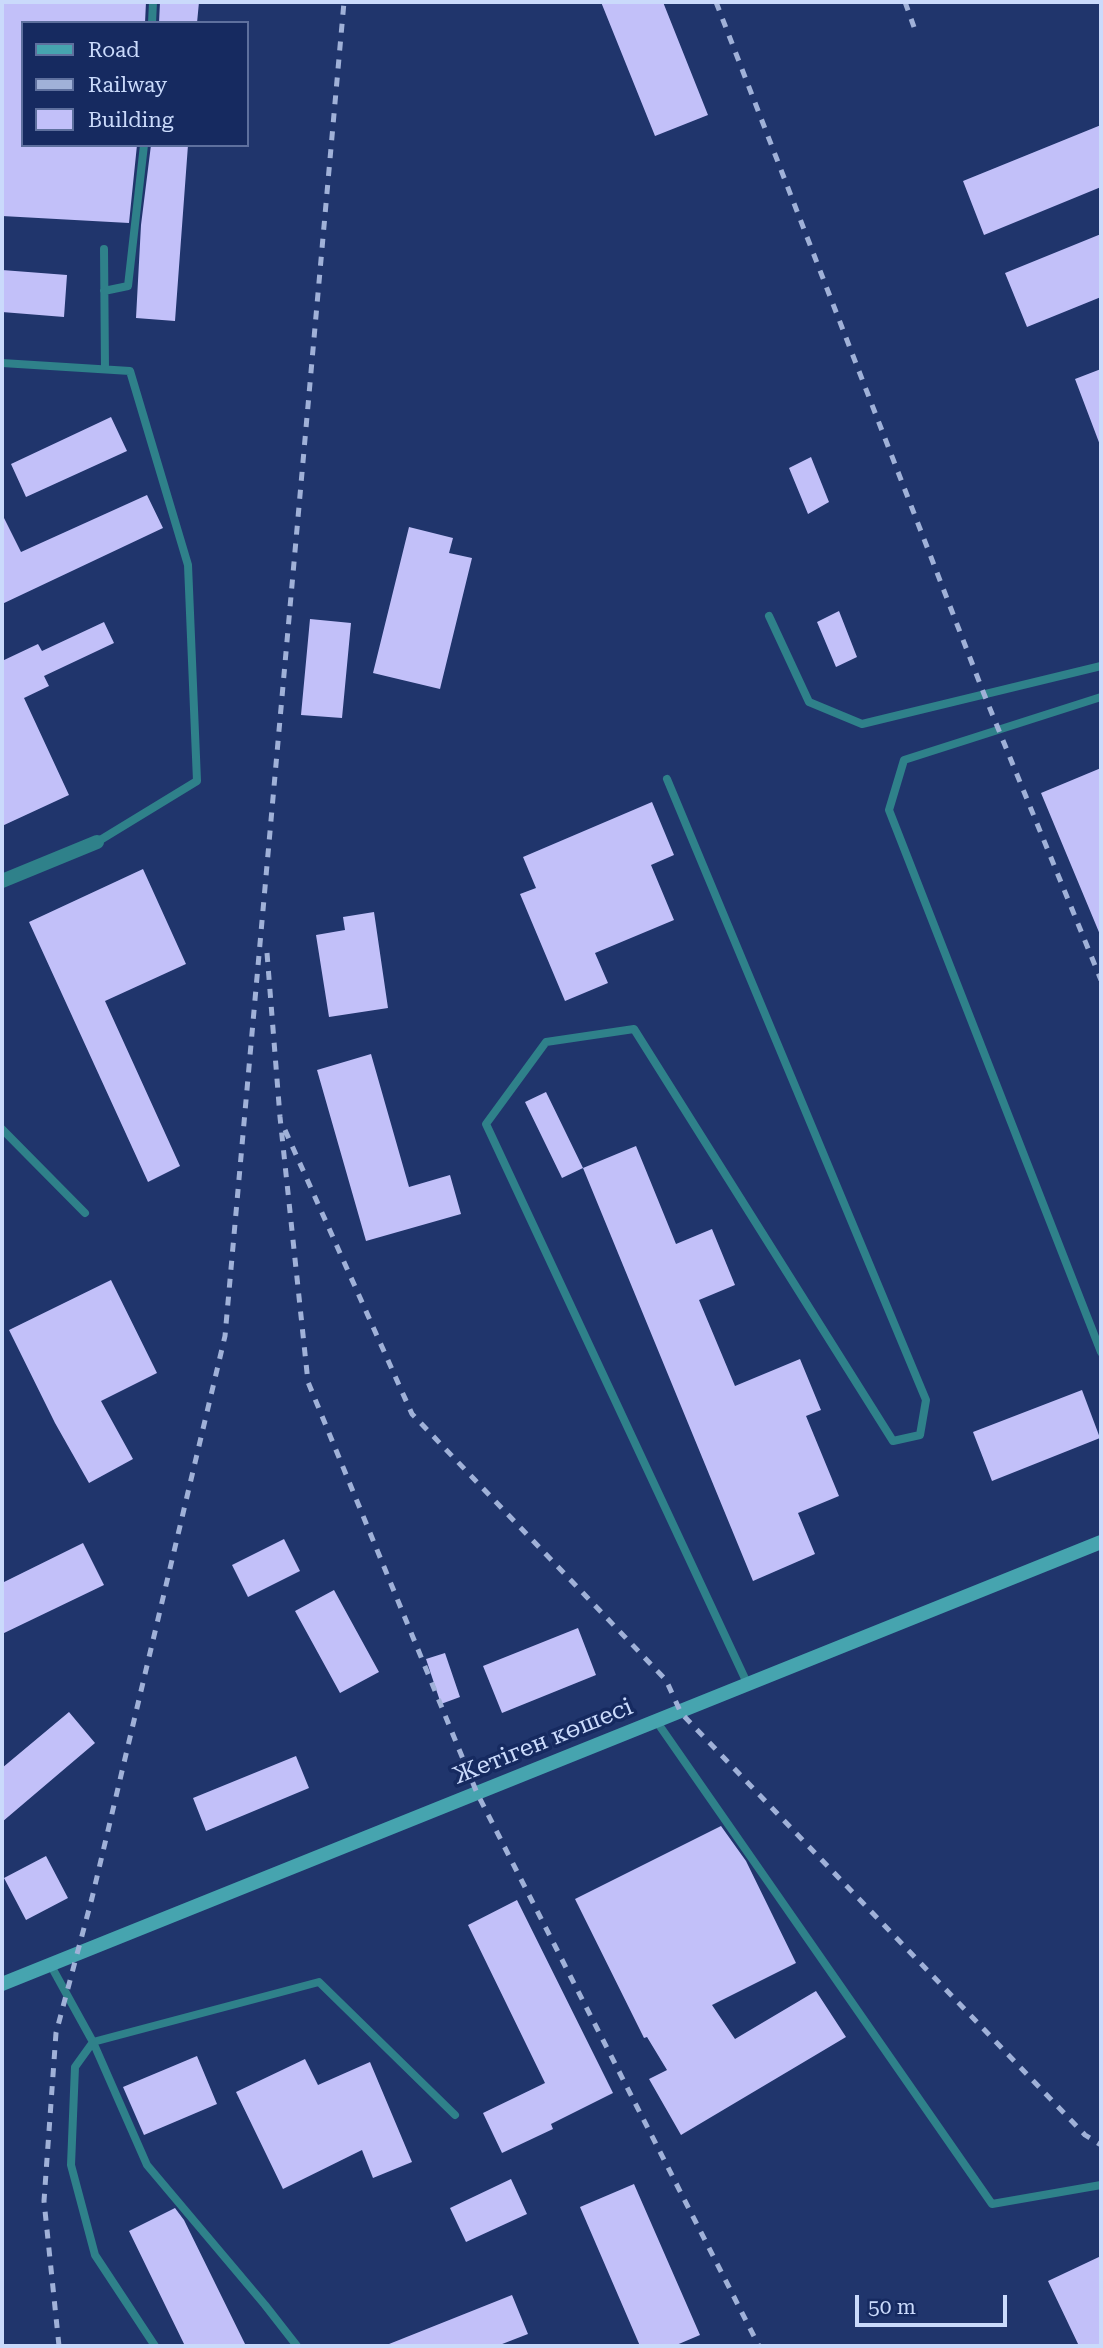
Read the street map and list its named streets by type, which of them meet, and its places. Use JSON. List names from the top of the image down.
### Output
{
  "streets": {
    "street": ["Жетіген көшесі"]
  },
  "legend": ["Road", "Railway", "Building"],
  "scale_bar": "50 m"
}
